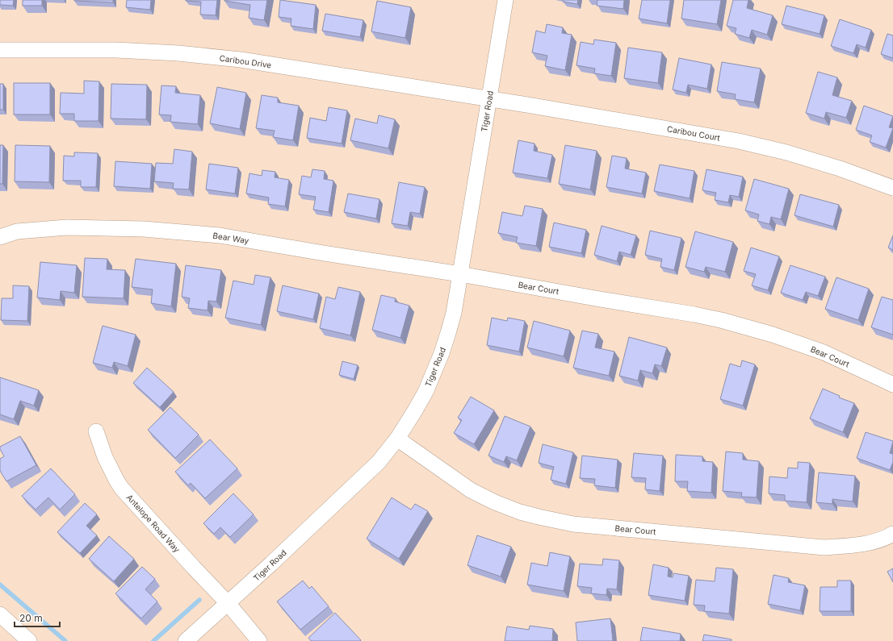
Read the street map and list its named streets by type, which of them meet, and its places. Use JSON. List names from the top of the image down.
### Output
{
  "streets": {
    "street": [
      "Caribou Drive",
      "Tiger Road",
      "Caribou Court",
      "Bear Way",
      "Bear Court",
      "Antelope Road Way"
    ]
  },
  "crossings": [
    ["Caribou Drive", "Tiger Road"],
    ["Caribou Drive", "Caribou Court"],
    ["Tiger Road", "Caribou Court"],
    ["Tiger Road", "Bear Way"],
    ["Tiger Road", "Bear Court"],
    ["Tiger Road", "Antelope Road Way"],
    ["Bear Way", "Bear Court"]
  ],
  "scale_bar": "20 m"
}
